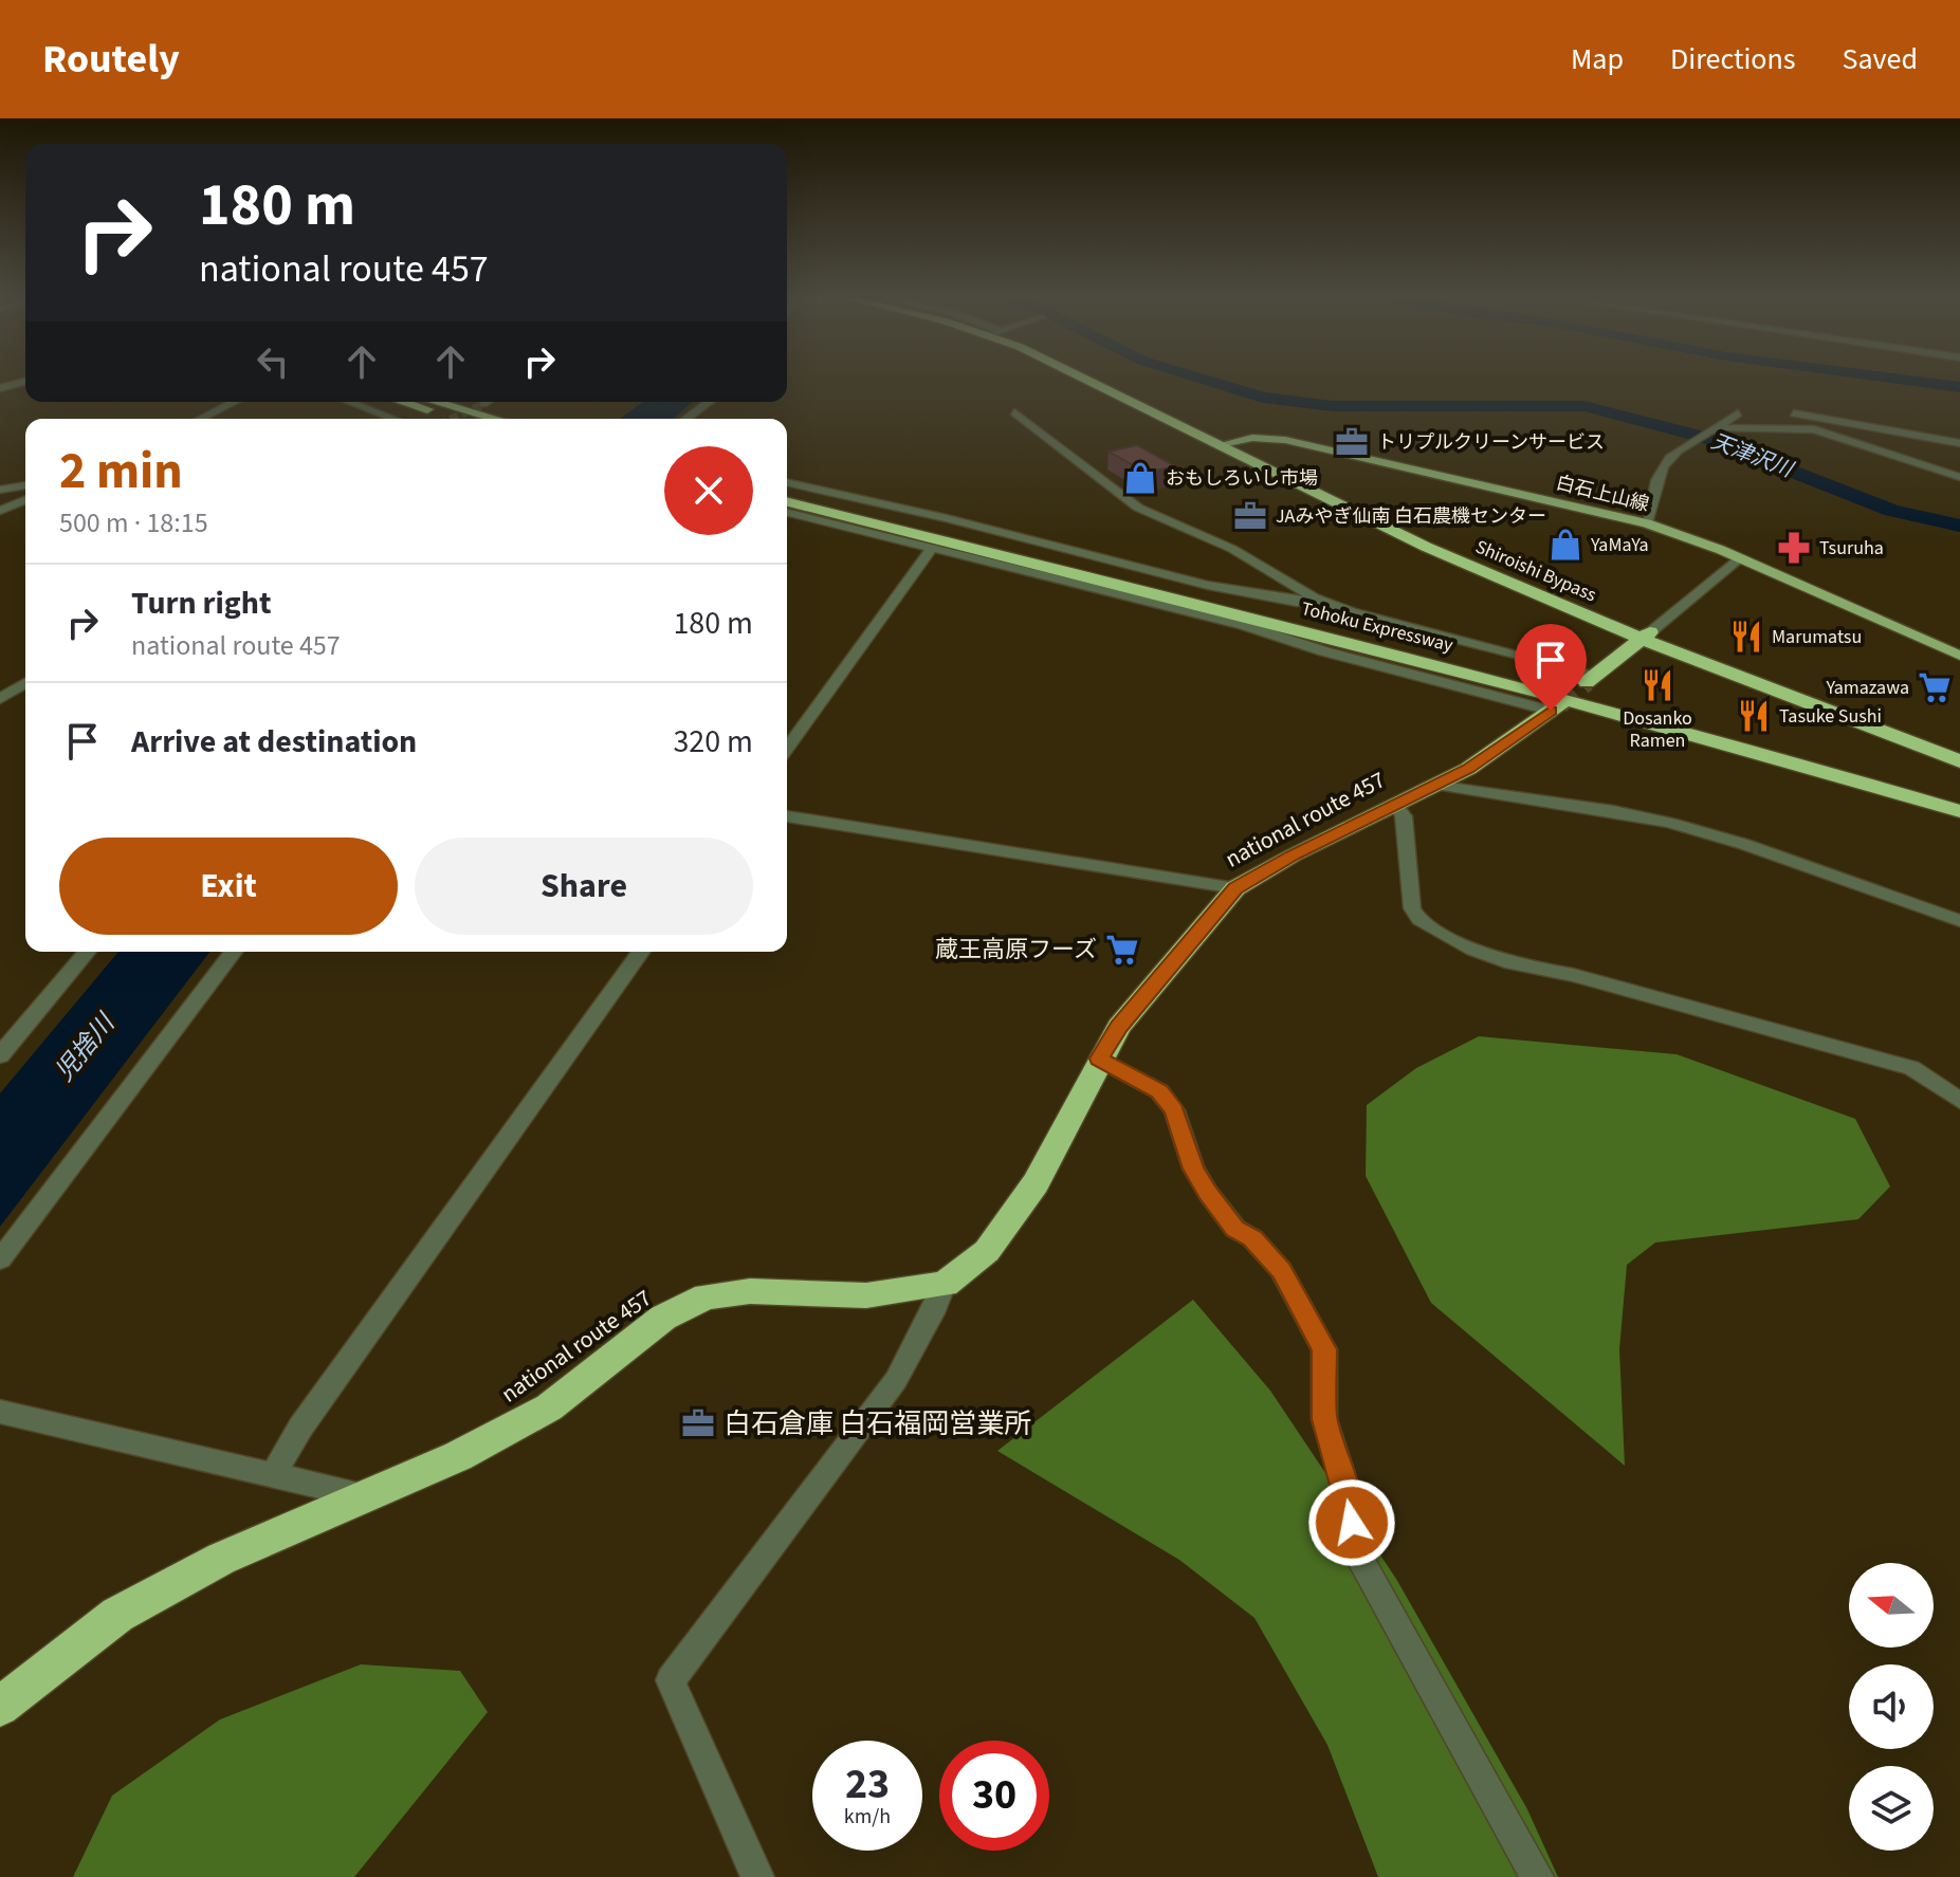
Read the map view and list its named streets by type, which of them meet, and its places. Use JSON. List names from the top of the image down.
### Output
{
  "streets": {
    "highway": ["Shiroishi Bypass", "Tohoku Expressway", "national route 457"],
    "main road": ["白石上山線"]
  },
  "crossings": [
    ["白石上山線", "Shiroishi Bypass"]
  ],
  "water": ["天津沢川", "児捨川"],
  "places": {
    "office": ["トリプルクリーンサービス", "JAみやぎ仙南 白石農機センター", "白石倉庫 白石福岡営業所"],
    "shop": ["おもしろいし市場", "YaMaYa"],
    "pharmacy": ["Tsuruha"],
    "restaurant": ["Marumatsu", "Dosanko Ramen", "Tasuke Sushi"],
    "supermarket": ["Yamazawa", "蔵王高原フーズ"]
  },
  "north": "left",
  "page": {
    "header": "Routely",
    "nav": ["Map", "Directions", "Saved"],
    "turn": ["180 m", "national route 457"],
    "heading": ["2 min", "500 m · 18:15"],
    "list": [
      {
        "name": "Turn right",
        "note": "national route 457",
        "value": "180 m"
      },
      {
        "name": "Arrive at destination",
        "value": "320 m"
      }
    ],
    "buttons": ["Exit", "Share"],
    "speed": "23 km/h",
    "limit": "30"
  }
}
